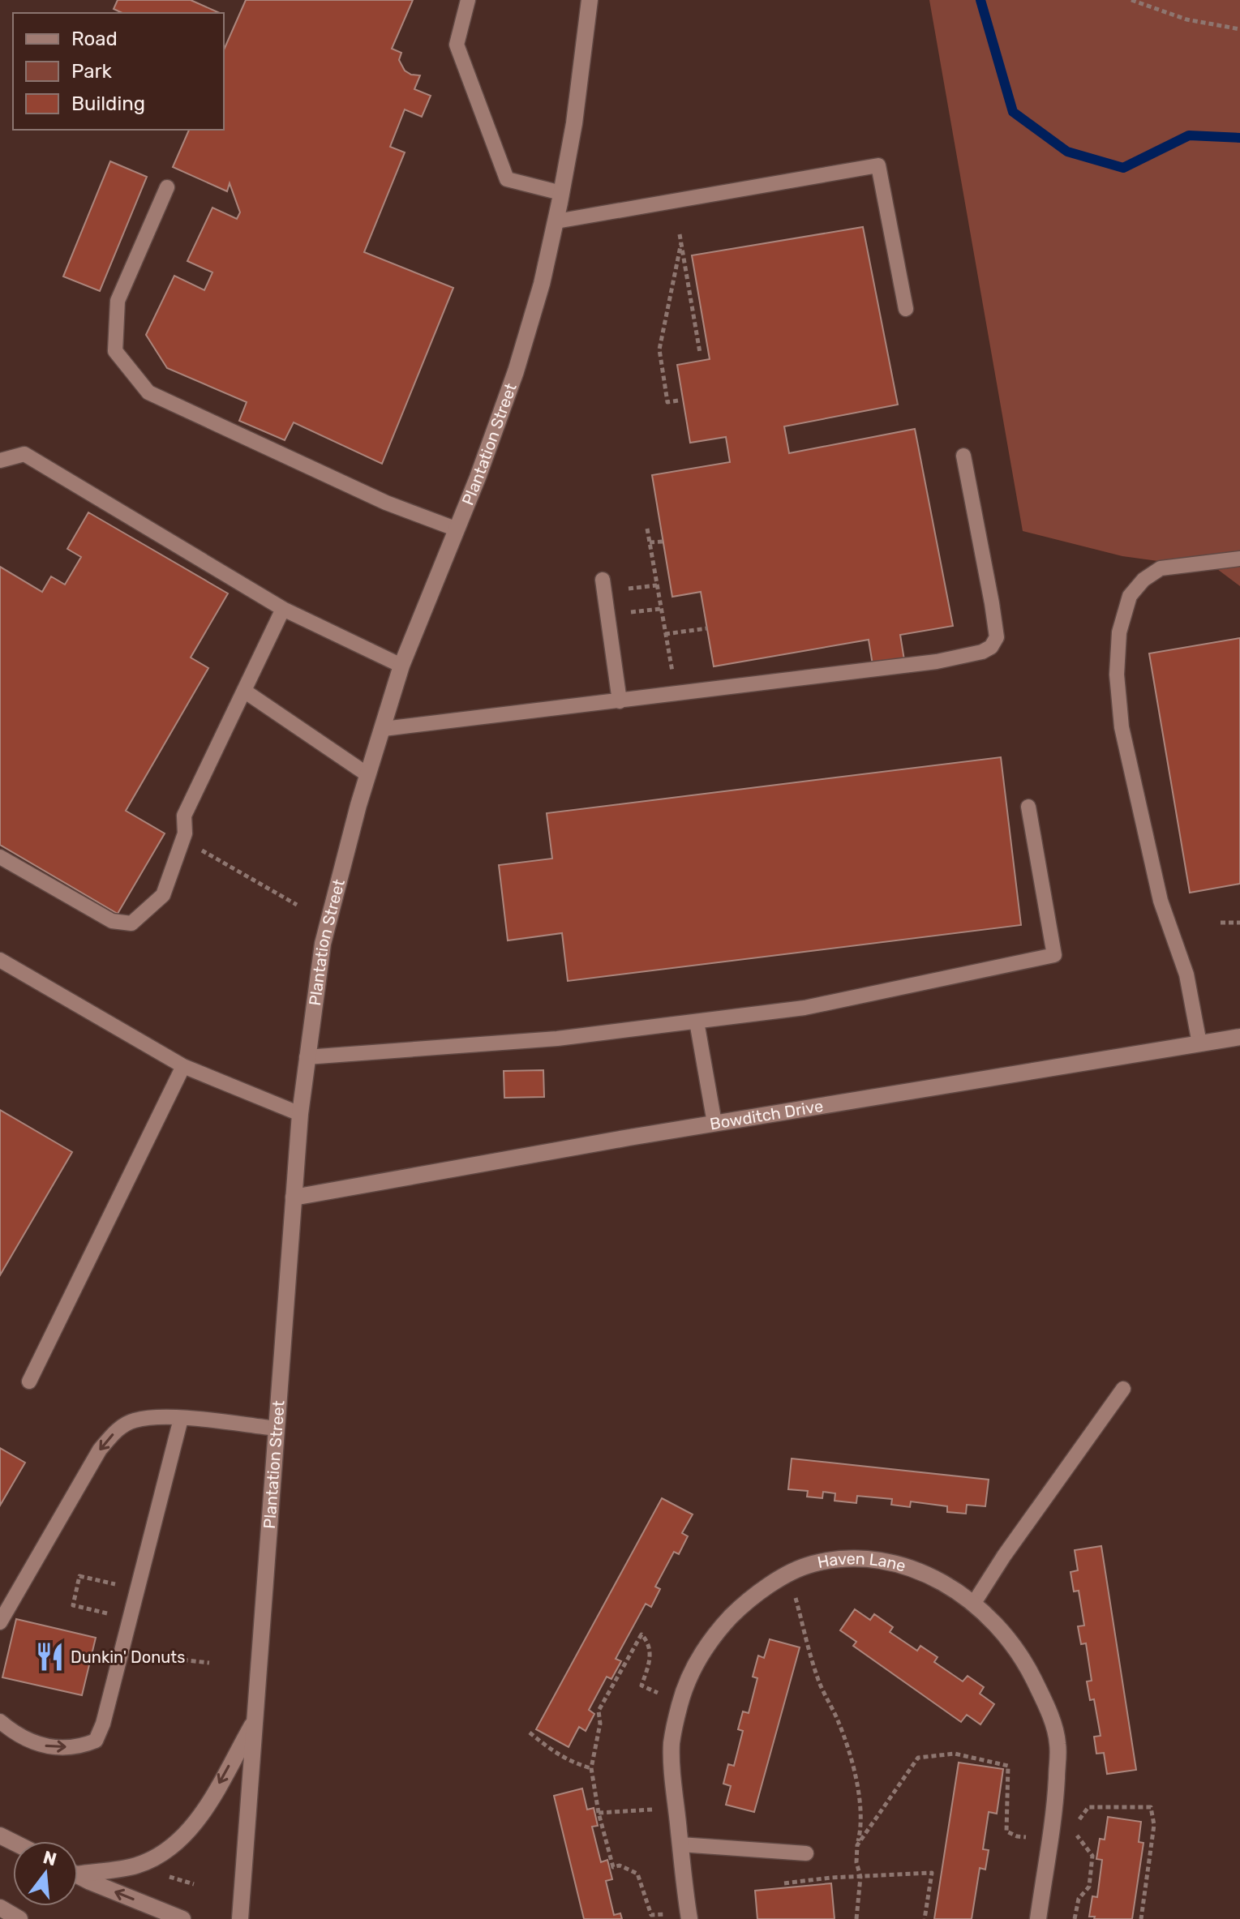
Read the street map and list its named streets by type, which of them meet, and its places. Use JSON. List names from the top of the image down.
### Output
{
  "streets": {
    "main road": ["Plantation Street", "Bowditch Drive", "Haven Lane"]
  },
  "crossings": [
    ["Plantation Street", "Bowditch Drive"]
  ],
  "places": {
    "restaurant": ["Dunkin' Donuts"]
  },
  "legend": ["Road", "Park", "Building"],
  "north": "top"
}
